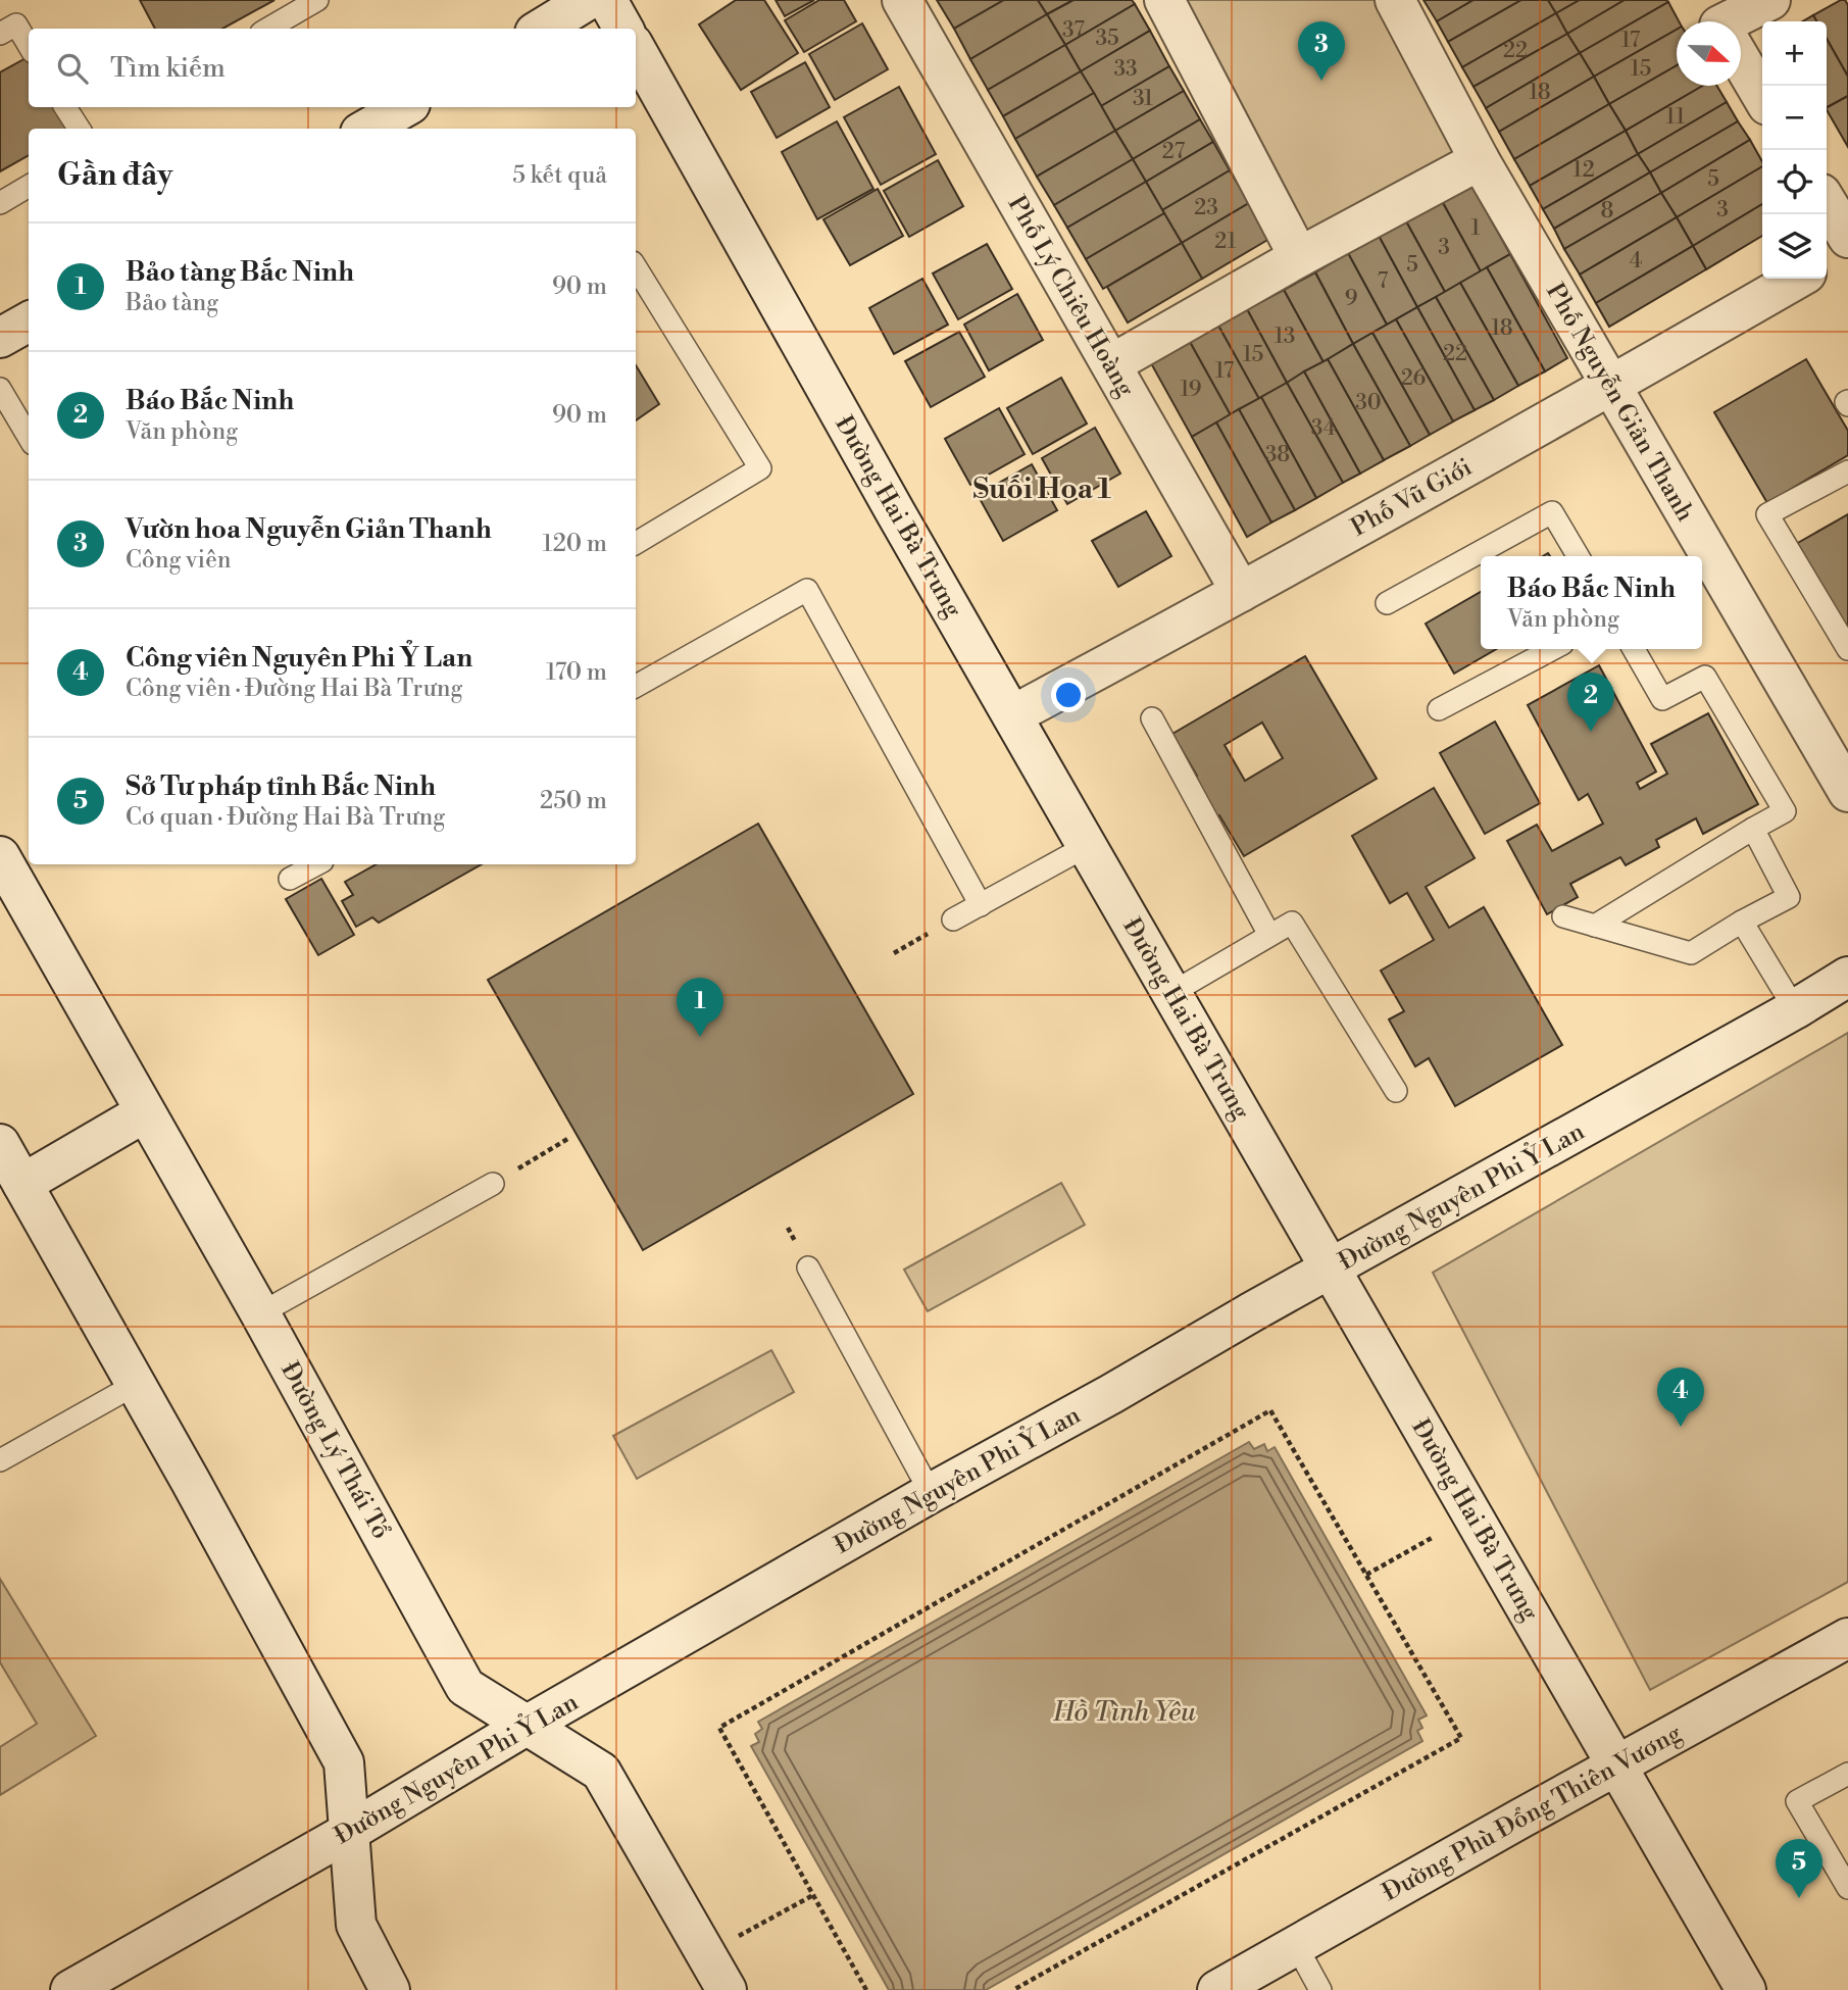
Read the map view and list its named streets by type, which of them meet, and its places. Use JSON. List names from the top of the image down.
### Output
{
  "streets": {
    "street": [
      "Phố Lý Chiêu Hoàng",
      "Phố Nguyễn Giản Thanh",
      "Phố Vũ Giới",
      "Đường Hai Bà Trưng",
      "Đường Nguyên Phi Ỷ Lan",
      "Đường Lý Thái Tổ",
      "Đường Phù Đổng Thiên Vương"
    ]
  },
  "crossings": [
    ["Phố Lý Chiêu Hoàng", "Phố Vũ Giới"],
    ["Phố Nguyễn Giản Thanh", "Phố Vũ Giới"],
    ["Phố Vũ Giới", "Đường Hai Bà Trưng"],
    ["Đường Hai Bà Trưng", "Đường Nguyên Phi Ỷ Lan"],
    ["Đường Hai Bà Trưng", "Đường Phù Đổng Thiên Vương"],
    ["Đường Nguyên Phi Ỷ Lan", "Đường Lý Thái Tổ"]
  ],
  "districts": ["Suối Hoa 1"],
  "water": ["Hồ Tình Yêu"],
  "house_numbers": [
    "37",
    "35",
    "17",
    "22",
    "33",
    "15",
    "18",
    "31",
    "11",
    "27",
    "12",
    "5",
    "23",
    "3",
    "8",
    "1",
    "21",
    "3",
    "4",
    "5",
    "7",
    "9",
    "18",
    "13",
    "22",
    "15",
    "17",
    "26",
    "19",
    "30",
    "34",
    "38"
  ],
  "north": "right",
  "page": {
    "map_buttons": ["+", "−"],
    "pins": [
      "3",
      "2",
      "1",
      "4",
      "5"
    ],
    "search": "Tìm kiếm",
    "heading": ["Gần đây", "5 kết quả"],
    "list": [
      {
        "mark": "1",
        "name": "Bảo tàng Bắc Ninh",
        "note": "Bảo tàng",
        "value": "90 m"
      },
      {
        "mark": "2",
        "name": "Báo Bắc Ninh",
        "note": "Văn phòng",
        "value": "90 m"
      },
      {
        "mark": "3",
        "name": "Vườn hoa Nguyễn Giản Thanh",
        "note": "Công viên",
        "value": "120 m"
      },
      {
        "mark": "4",
        "name": "Công viên Nguyên Phi Ỷ Lan",
        "note": "Công viên · Đường Hai Bà Trưng",
        "value": "170 m"
      },
      {
        "mark": "5",
        "name": "Sở Tư pháp tỉnh Bắc Ninh",
        "note": "Cơ quan · Đường Hai Bà Trưng",
        "value": "250 m"
      }
    ],
    "popup": ["Báo Bắc Ninh", "Văn phòng"]
  }
}
